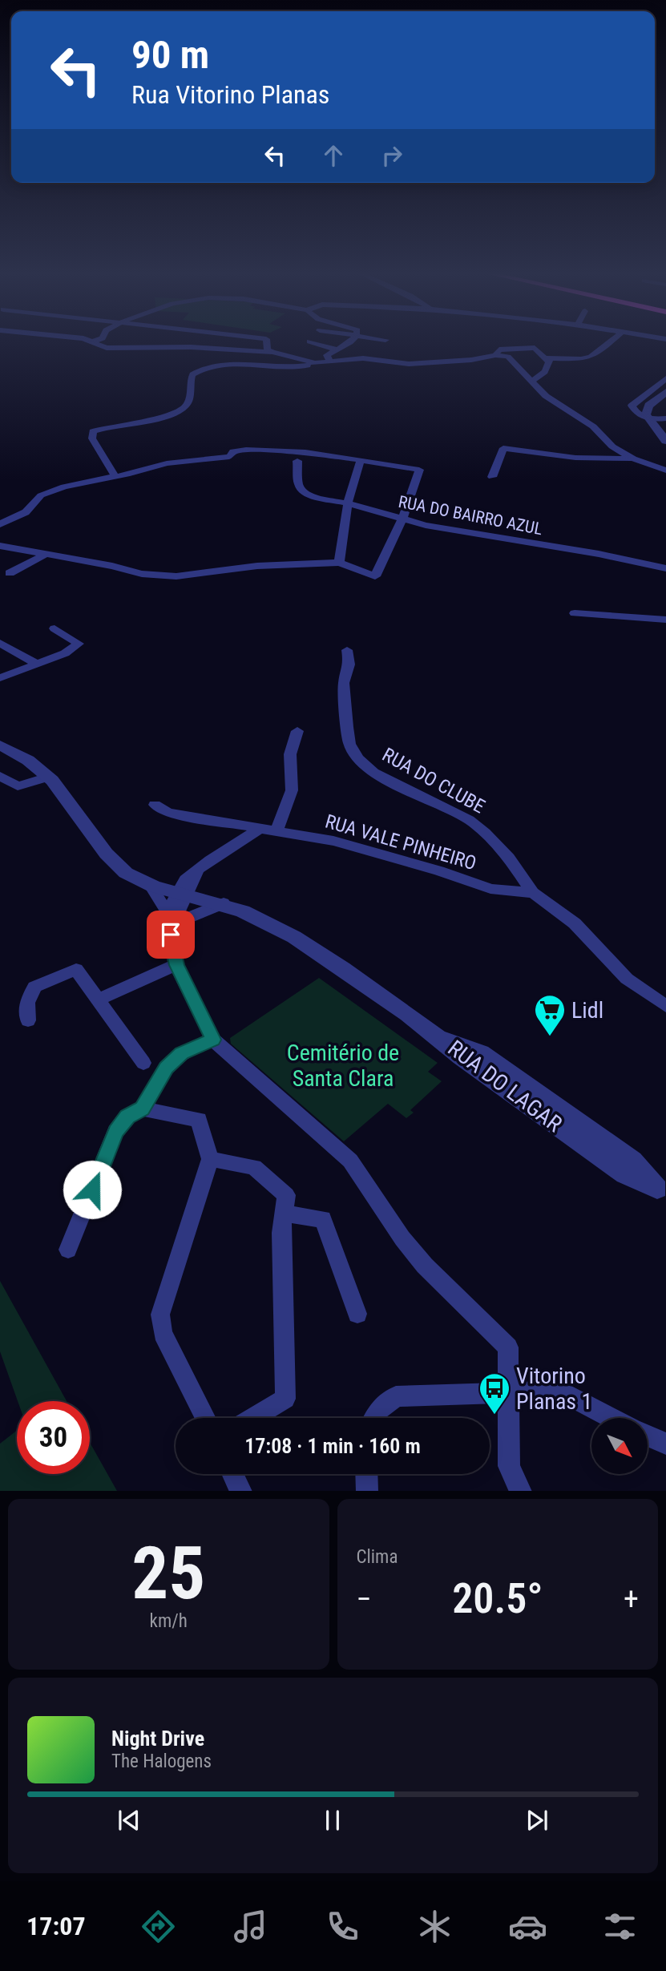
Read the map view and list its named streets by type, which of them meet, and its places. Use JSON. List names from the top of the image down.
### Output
{
  "streets": {
    "street": [
      "RUA DO BAIRRO AZUL",
      "RUA DO CLUBE",
      "RUA VALE PINHEIRO",
      "RUA DO LAGAR"
    ]
  },
  "crossings": [
    ["RUA DO CLUBE", "RUA VALE PINHEIRO"]
  ],
  "parks": ["Cemitério de Santa Clara"],
  "places": {
    "supermarket": ["Lidl"],
    "bus stop": ["Vitorino Planas 1"]
  },
  "north": "bottom right",
  "page": {
    "turn": ["90 m", "Rua Vitorino Planas"],
    "limit": "30",
    "trip": "17:08 · 1 min · 160 m",
    "tile": [
      ["25", "km/h"],
      "Clima"
    ],
    "heat": ["−", "20.5°", "+"],
    "song": ["Night Drive", "The Halogens"],
    "tabs": "17:07"
  }
}
